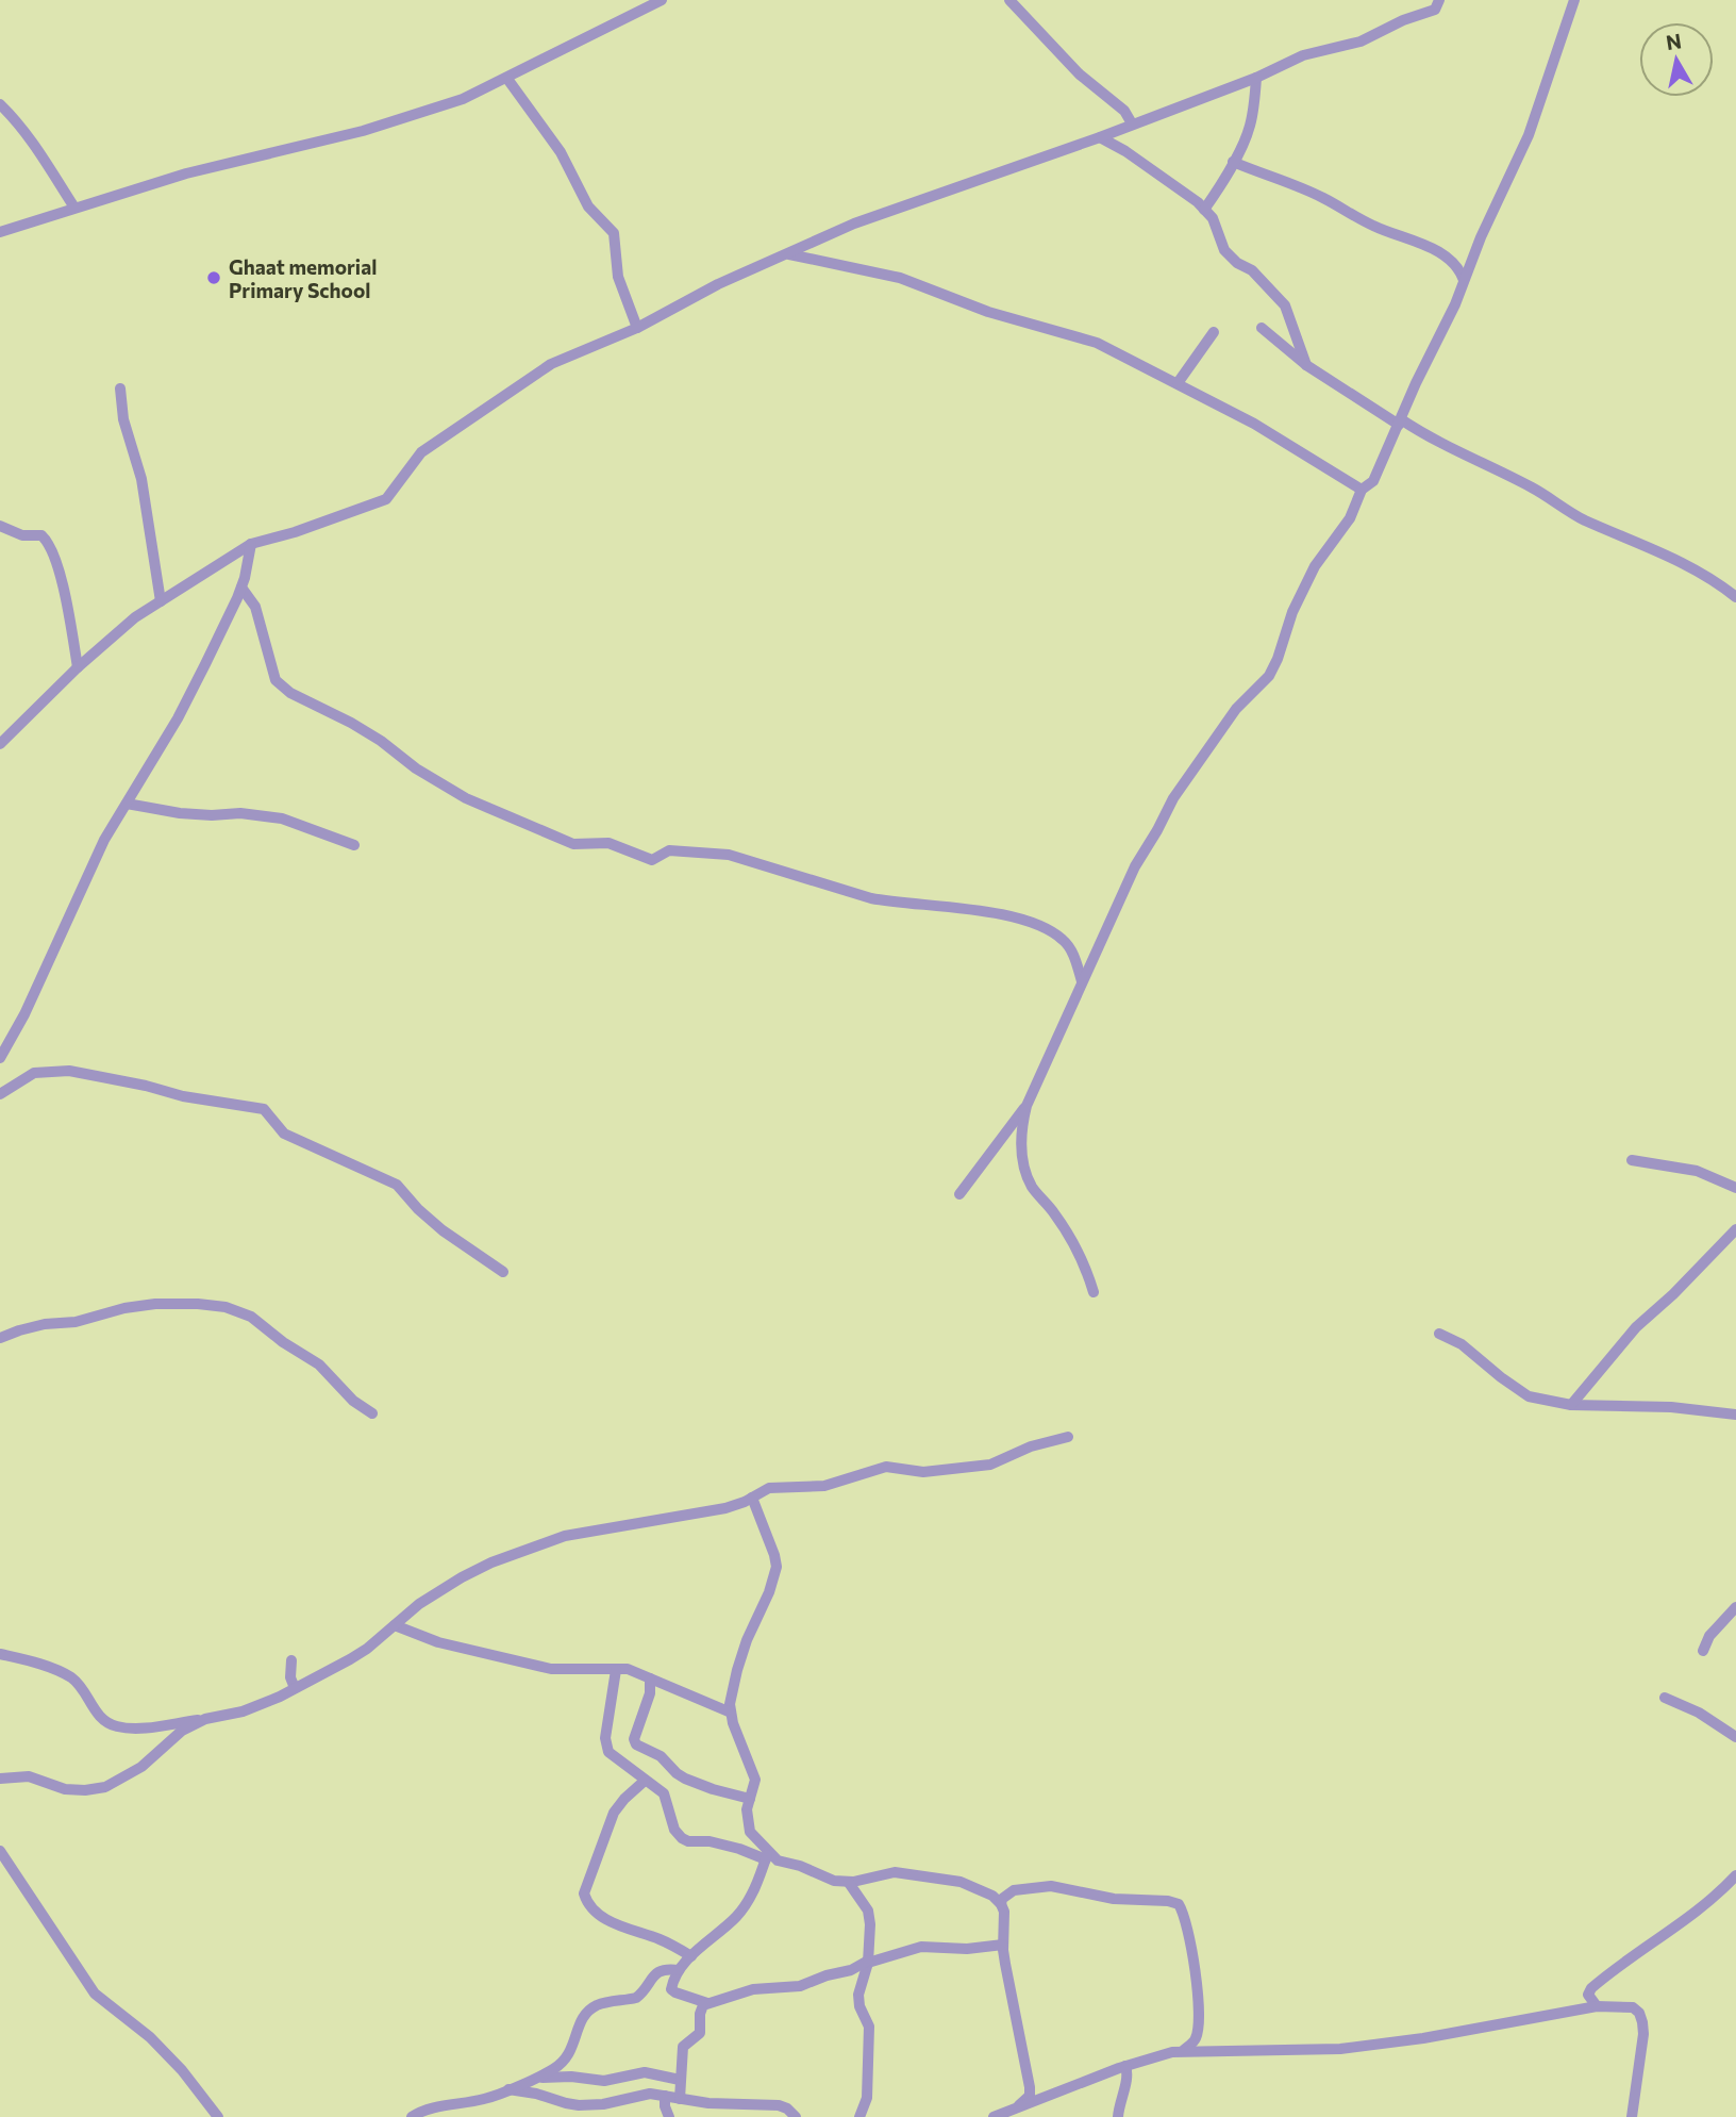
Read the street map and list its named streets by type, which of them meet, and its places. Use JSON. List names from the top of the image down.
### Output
{
  "places": ["Ghaat memorial Primary School"],
  "north": "top"
}
